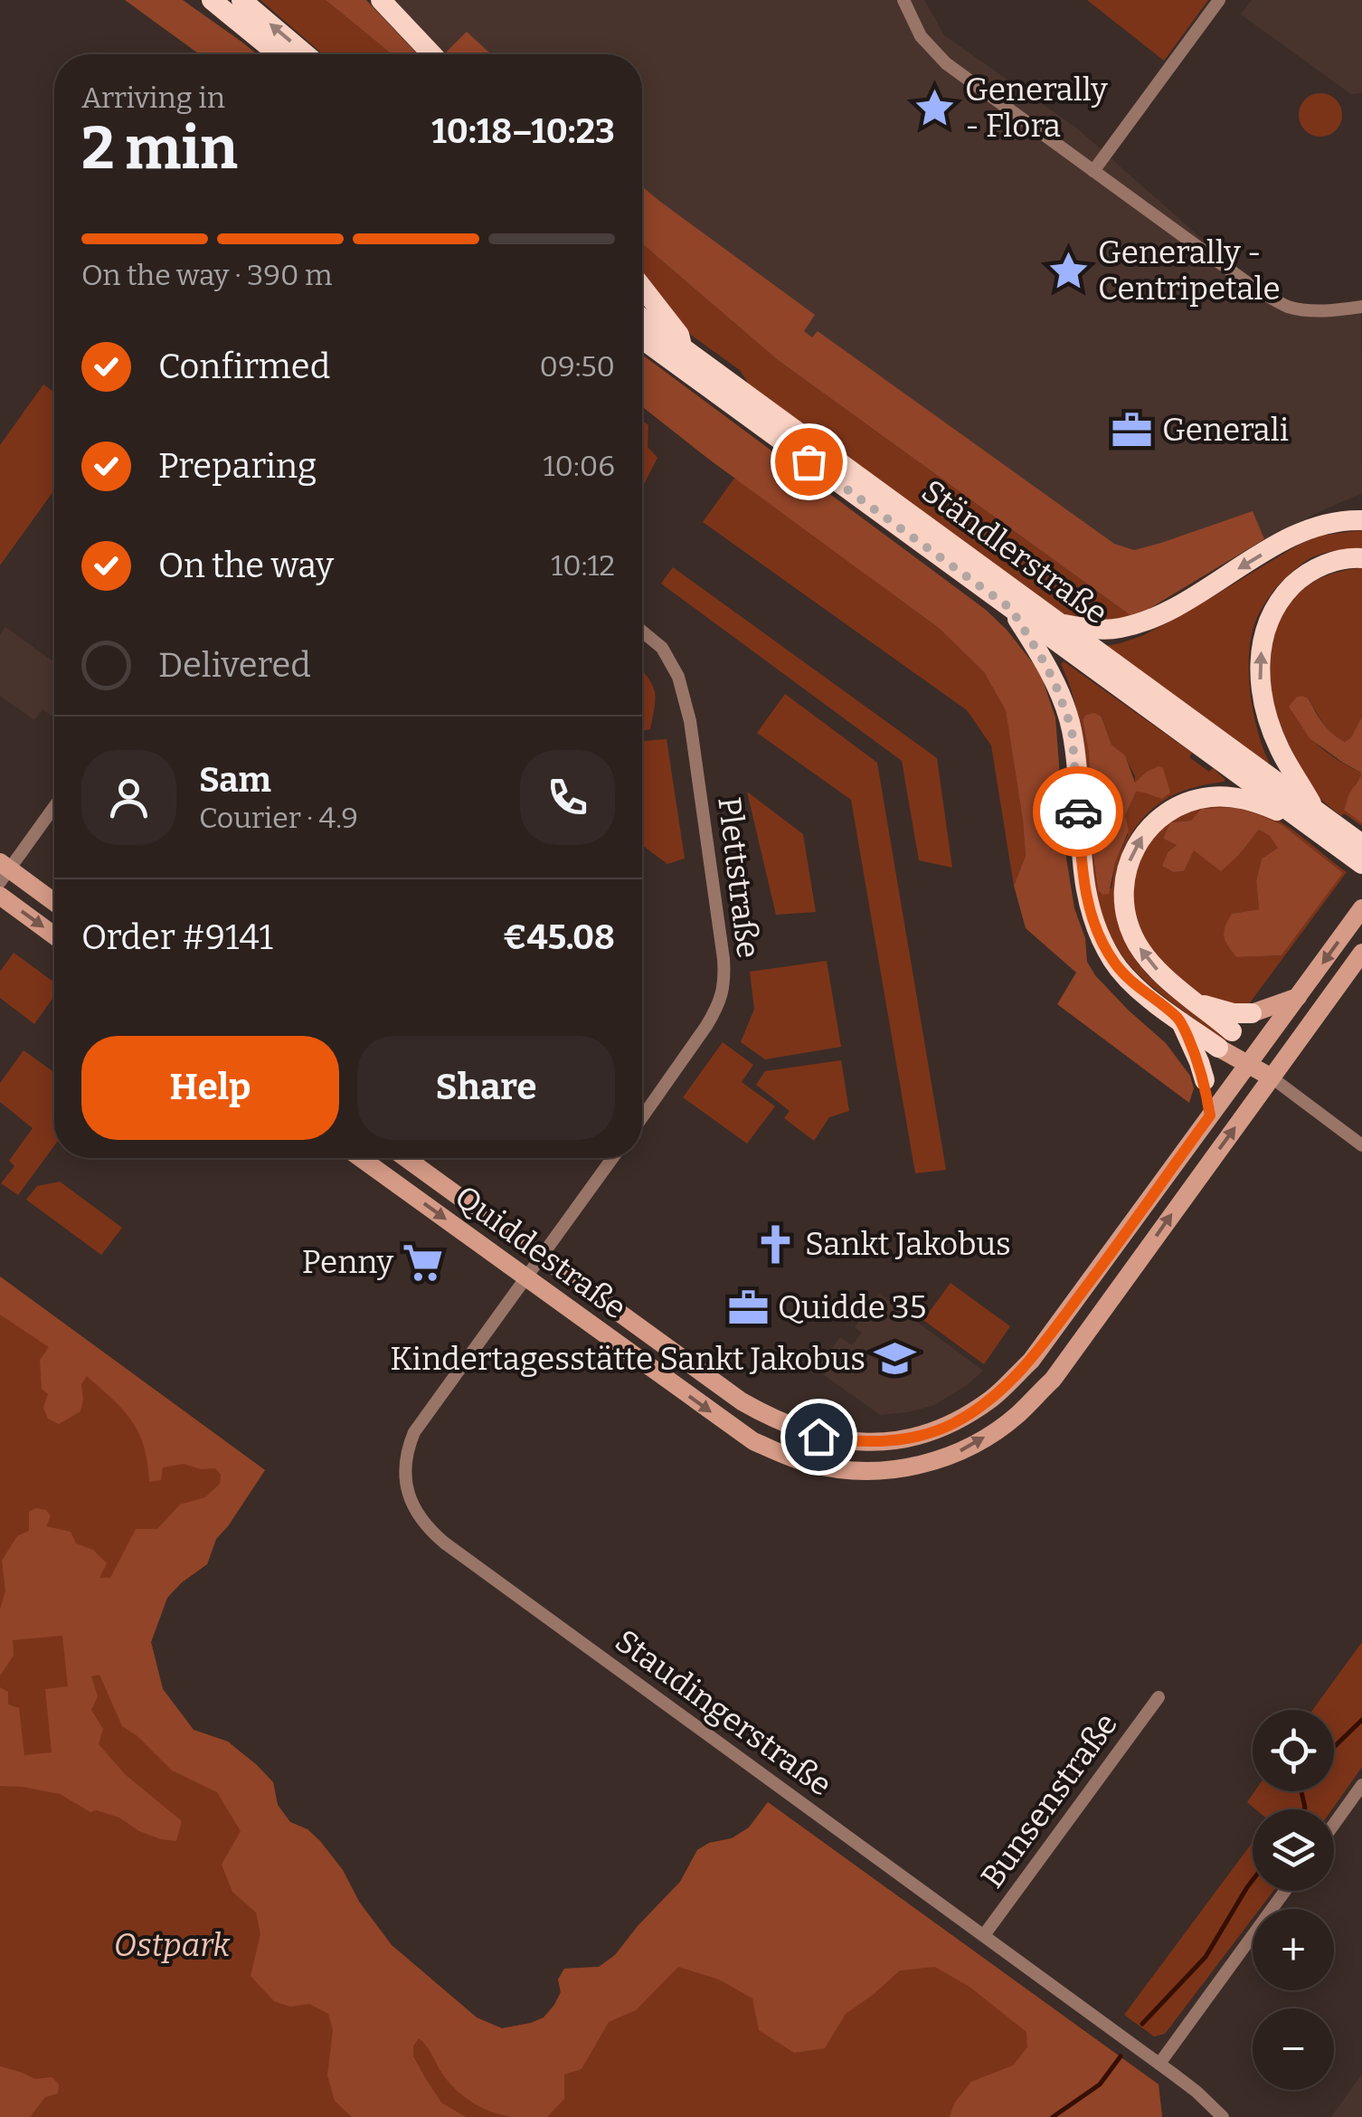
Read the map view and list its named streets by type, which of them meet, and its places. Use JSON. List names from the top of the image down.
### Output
{
  "streets": {
    "highway": ["Ständlerstraße"],
    "main road": ["Quiddestraße"],
    "street": ["Plettstraße", "Staudingerstraße", "Bunsenstraße"]
  },
  "crossings": [
    ["Quiddestraße", "Staudingerstraße"],
    ["Staudingerstraße", "Bunsenstraße"]
  ],
  "parks": ["Ostpark"],
  "places": {
    "place": ["Generally - Flora", "Generally - Centripetale"],
    "office": ["Generali", "Quidde 35"],
    "church": ["Sankt Jakobus"],
    "supermarket": ["Penny"],
    "school or university": ["Kindertagesstätte Sankt Jakobus"]
  },
  "page": {
    "heading": ["2 min", "Arriving in", "10:18–10:23"],
    "panel": [
      "Sam",
      "Courier · 4.9",
      "Order #9141",
      "€45.08"
    ],
    "bar": "On the way · 390 m",
    "list": [
      ["Confirmed", "09:50"],
      ["Preparing", "10:06"],
      ["On the way", "10:12"],
      "Delivered"
    ],
    "buttons": ["Help", "Share"],
    "map_buttons": ["+", "−"]
  }
}
